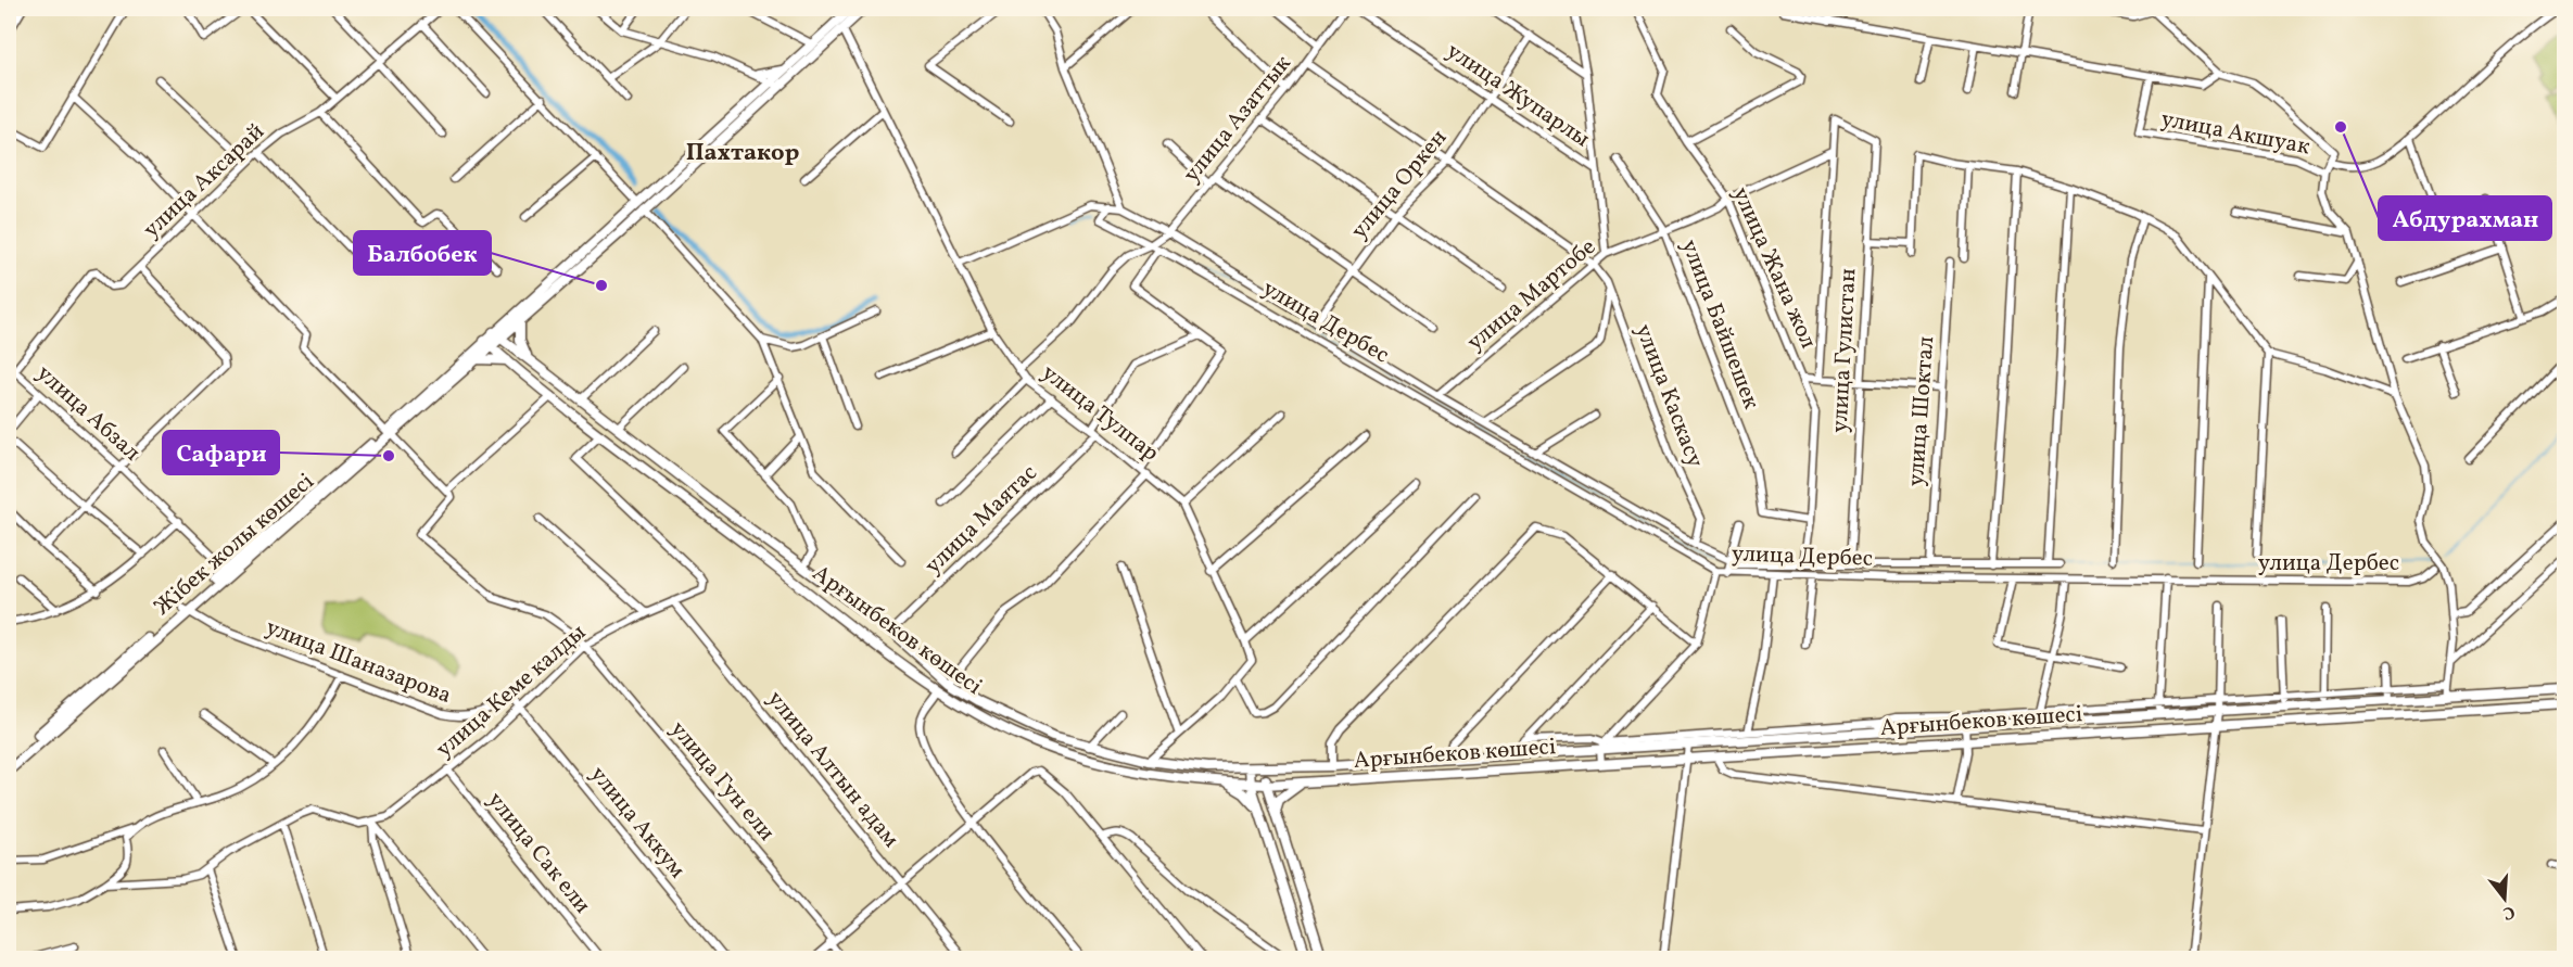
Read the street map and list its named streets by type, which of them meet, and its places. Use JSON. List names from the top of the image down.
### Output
{
  "streets": {
    "main road": ["Жібек жолы көшесі", "Арғынбеков көшесі"],
    "street": [
      "улица Жупарлы",
      "улица Азаттык",
      "улица Акшуак",
      "улица Аксарай",
      "улица Оркен",
      "улица Жана жол",
      "улица Мартобе",
      "улица Дербес",
      "улица Байшешек",
      "улица Гулистан",
      "улица Каскасу",
      "улица Шоктал",
      "улица Абзал",
      "улица Тулпар",
      "улица Маятас",
      "улица Шаназарова",
      "улица Кеме калды",
      "улица Алтын адам",
      "улица Гун ели",
      "улица Аккум",
      "улица Сак ели"
    ]
  },
  "crossings": [
    ["улица Жупарлы", "улица Оркен"],
    ["улица Азаттык", "улица Дербес"],
    ["улица Азаттык", "улица Тулпар"],
    ["улица Аксарай", "улица Абзал"],
    ["улица Оркен", "улица Дербес"],
    ["улица Жана жол", "улица Мартобе"],
    ["улица Жана жол", "улица Дербес"],
    ["улица Жана жол", "улица Байшешек"],
    ["улица Мартобе", "улица Дербес"],
    ["улица Мартобе", "улица Байшешек"],
    ["улица Мартобе", "улица Гулистан"],
    ["улица Мартобе", "улица Каскасу"],
    ["улица Дербес", "улица Гулистан"],
    ["улица Дербес", "улица Каскасу"],
    ["улица Дербес", "улица Шоктал"],
    ["улица Дербес", "улица Тулпар"],
    ["улица Абзал", "Жібек жолы көшесі"],
    ["улица Тулпар", "улица Маятас"],
    ["улица Тулпар", "Жібек жолы көшесі"],
    ["улица Тулпар", "Арғынбеков көшесі"],
    ["улица Маятас", "Арғынбеков көшесі"],
    ["Жібек жолы көшесі", "Арғынбеков көшесі"],
    ["Жібек жолы көшесі", "улица Шаназарова"],
    ["Арғынбеков көшесі", "улица Кеме калды"],
    ["улица Шаназарова", "улица Кеме калды"],
    ["улица Шаназарова", "улица Аккум"],
    ["улица Кеме калды", "улица Алтын адам"],
    ["улица Кеме калды", "улица Гун ели"],
    ["улица Кеме калды", "улица Аккум"],
    ["улица Кеме калды", "улица Сак ели"]
  ],
  "districts": ["Пахтакор"],
  "places": ["Абдурахман", "Балбобек", "Сафари"],
  "north": "bottom"
}
